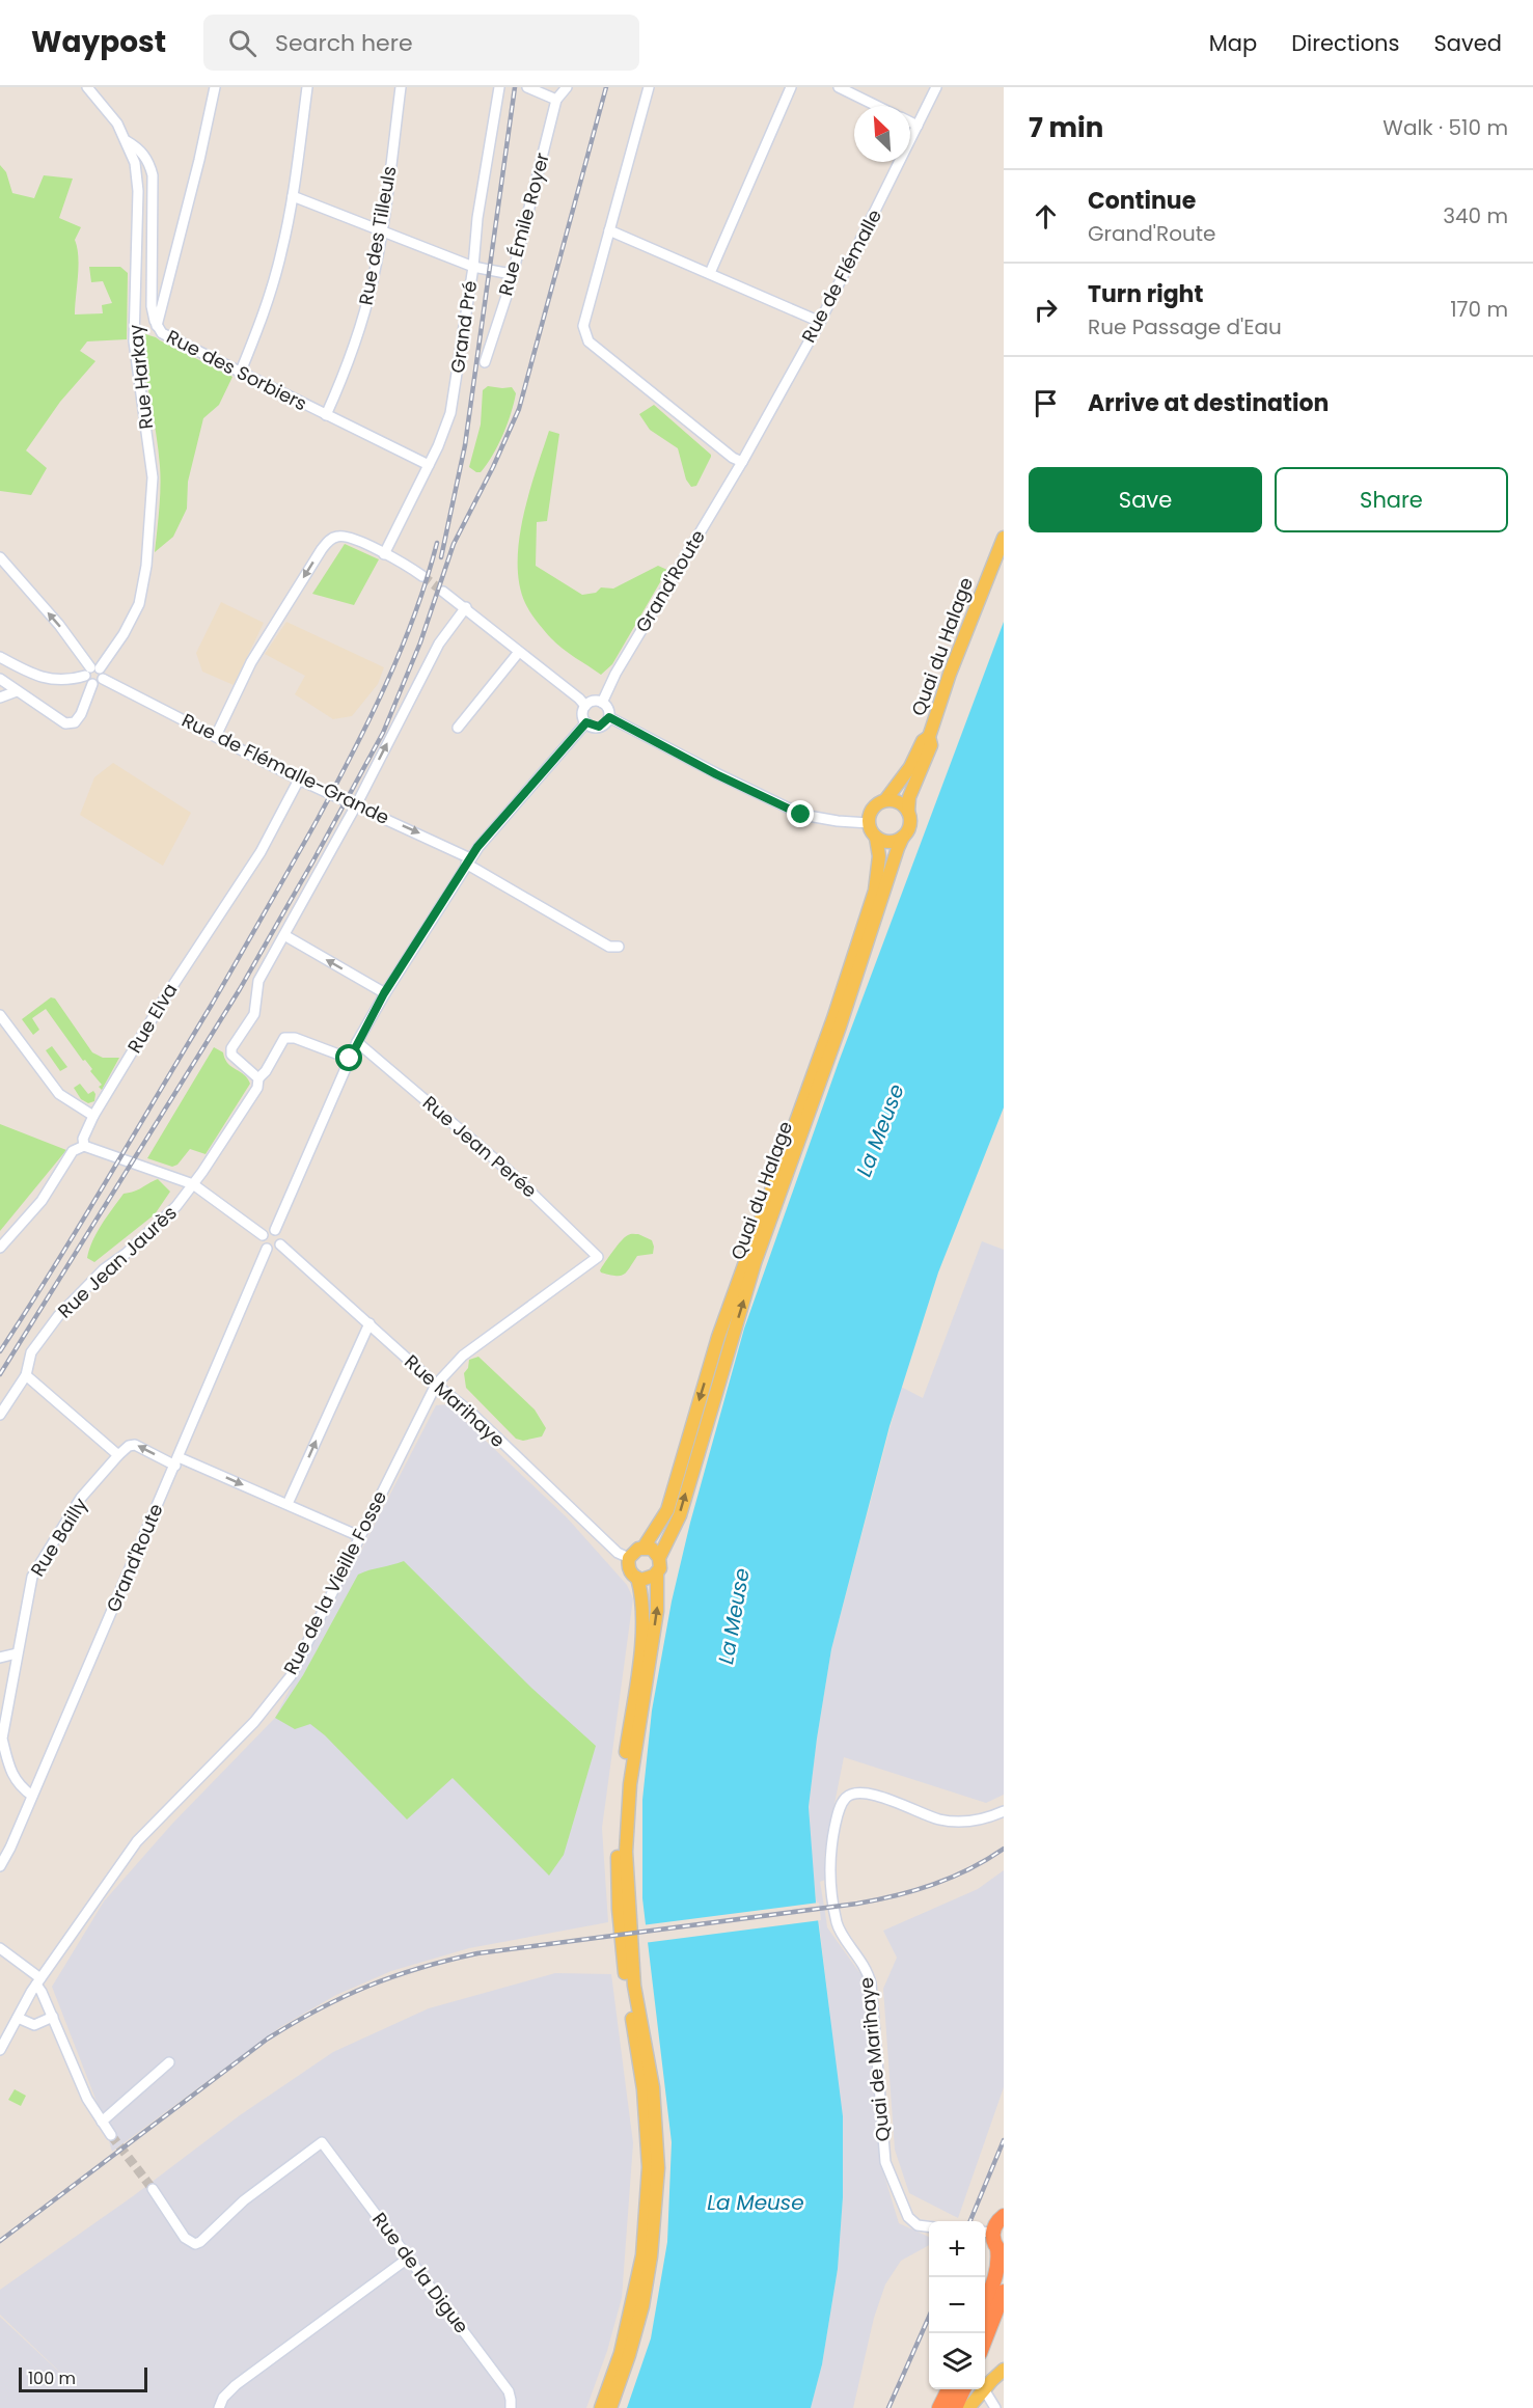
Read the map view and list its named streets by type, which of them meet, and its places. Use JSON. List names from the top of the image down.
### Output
{
  "streets": {
    "main road": ["Quai du Halage"],
    "street": [
      "Rue Émile Royer",
      "Rue des Tilleuls",
      "Rue de Flémalle",
      "Grand Pré",
      "Rue des Sorbiers",
      "Rue Harkay",
      "Grand'Route",
      "Rue de Flémalle-Grande",
      "Rue Elva",
      "Rue Jean Perée",
      "Rue Jean Jaurès",
      "Rue Marihaye",
      "Rue Bailly",
      "Rue de la Vieille Fosse",
      "Quai de Marihaye",
      "Rue de la Digue"
    ]
  },
  "crossings": [
    ["Rue des Tilleuls", "Rue des Sorbiers"],
    ["Rue de Flémalle", "Grand'Route"],
    ["Grand Pré", "Rue des Sorbiers"],
    ["Rue des Sorbiers", "Rue Harkay"],
    ["Rue Harkay", "Rue de Flémalle-Grande"],
    ["Grand'Route", "Rue Marihaye"],
    ["Grand'Route", "Rue Bailly"],
    ["Quai du Halage", "Rue Marihaye"],
    ["Rue de Flémalle-Grande", "Rue Elva"],
    ["Rue Jean Perée", "Rue de la Vieille Fosse"],
    ["Rue Marihaye", "Rue de la Vieille Fosse"]
  ],
  "water": ["La Meuse"],
  "scale_bar": "100 m",
  "north": "top left",
  "page": {
    "header": "Waypost",
    "search": "Search here",
    "nav": ["Map", "Directions", "Saved"],
    "heading": ["7 min", "Walk · 510 m"],
    "list": [
      ["Continue", "Grand'Route", "340 m"],
      ["Turn right", "Rue Passage d'Eau", "170 m"],
      "Arrive at destination"
    ],
    "buttons": ["Save", "Share"],
    "map_buttons": ["+", "−"],
    "scale": "100 m"
  }
}
